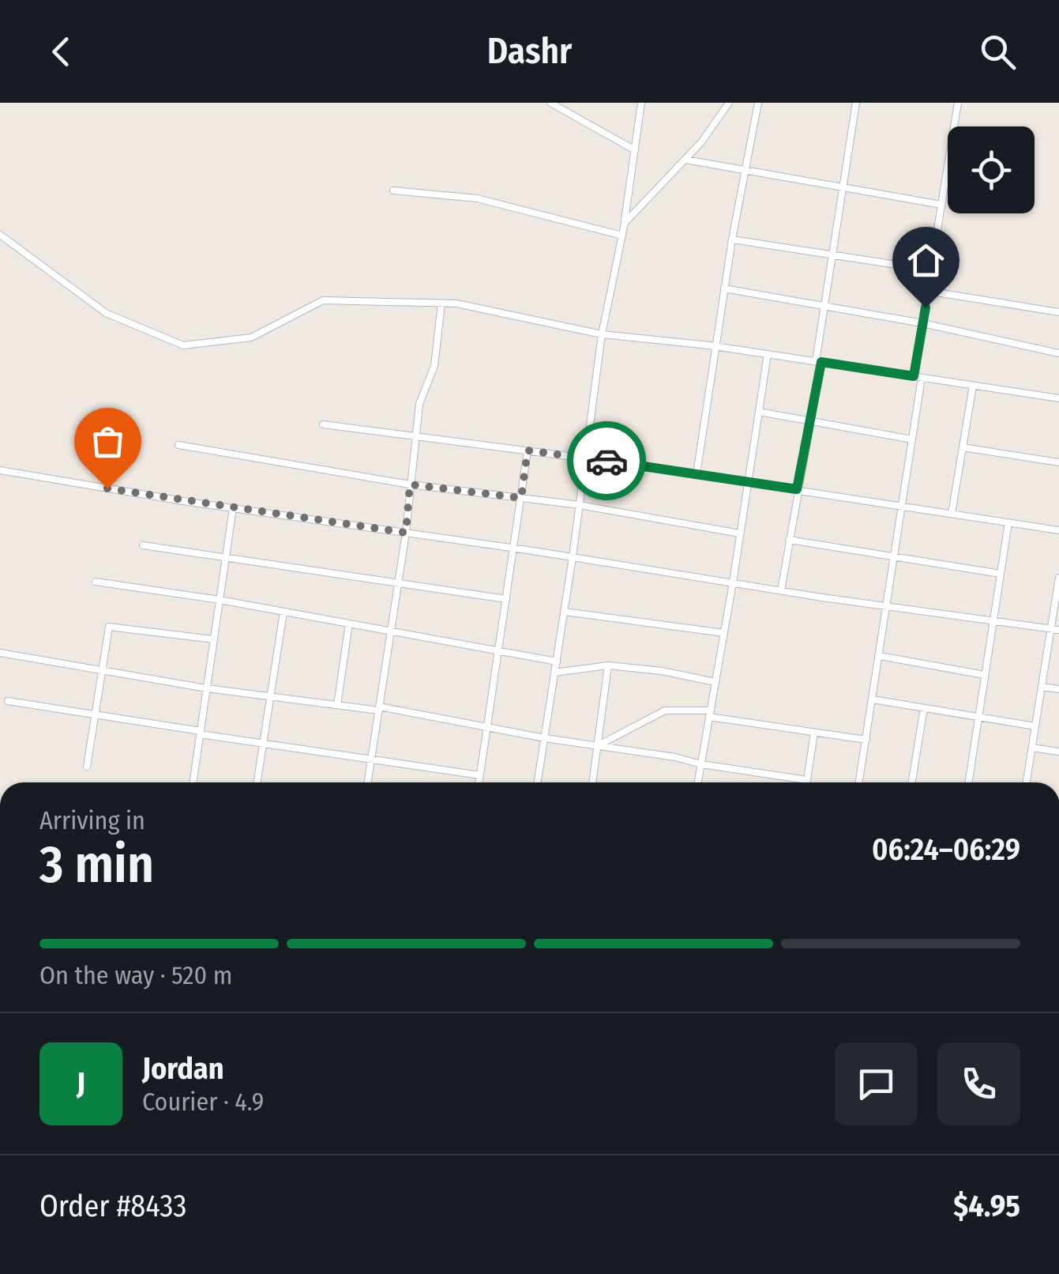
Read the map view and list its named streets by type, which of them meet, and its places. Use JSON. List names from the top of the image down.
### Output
{
  "page": {
    "header": "Dashr",
    "heading": ["3 min", "Arriving in", "06:24–06:29"],
    "panel": [
      "Jordan",
      "Courier · 4.9",
      "Order #8433",
      "$4.95"
    ],
    "bar": "On the way · 520 m",
    "round": "J"
  }
}
